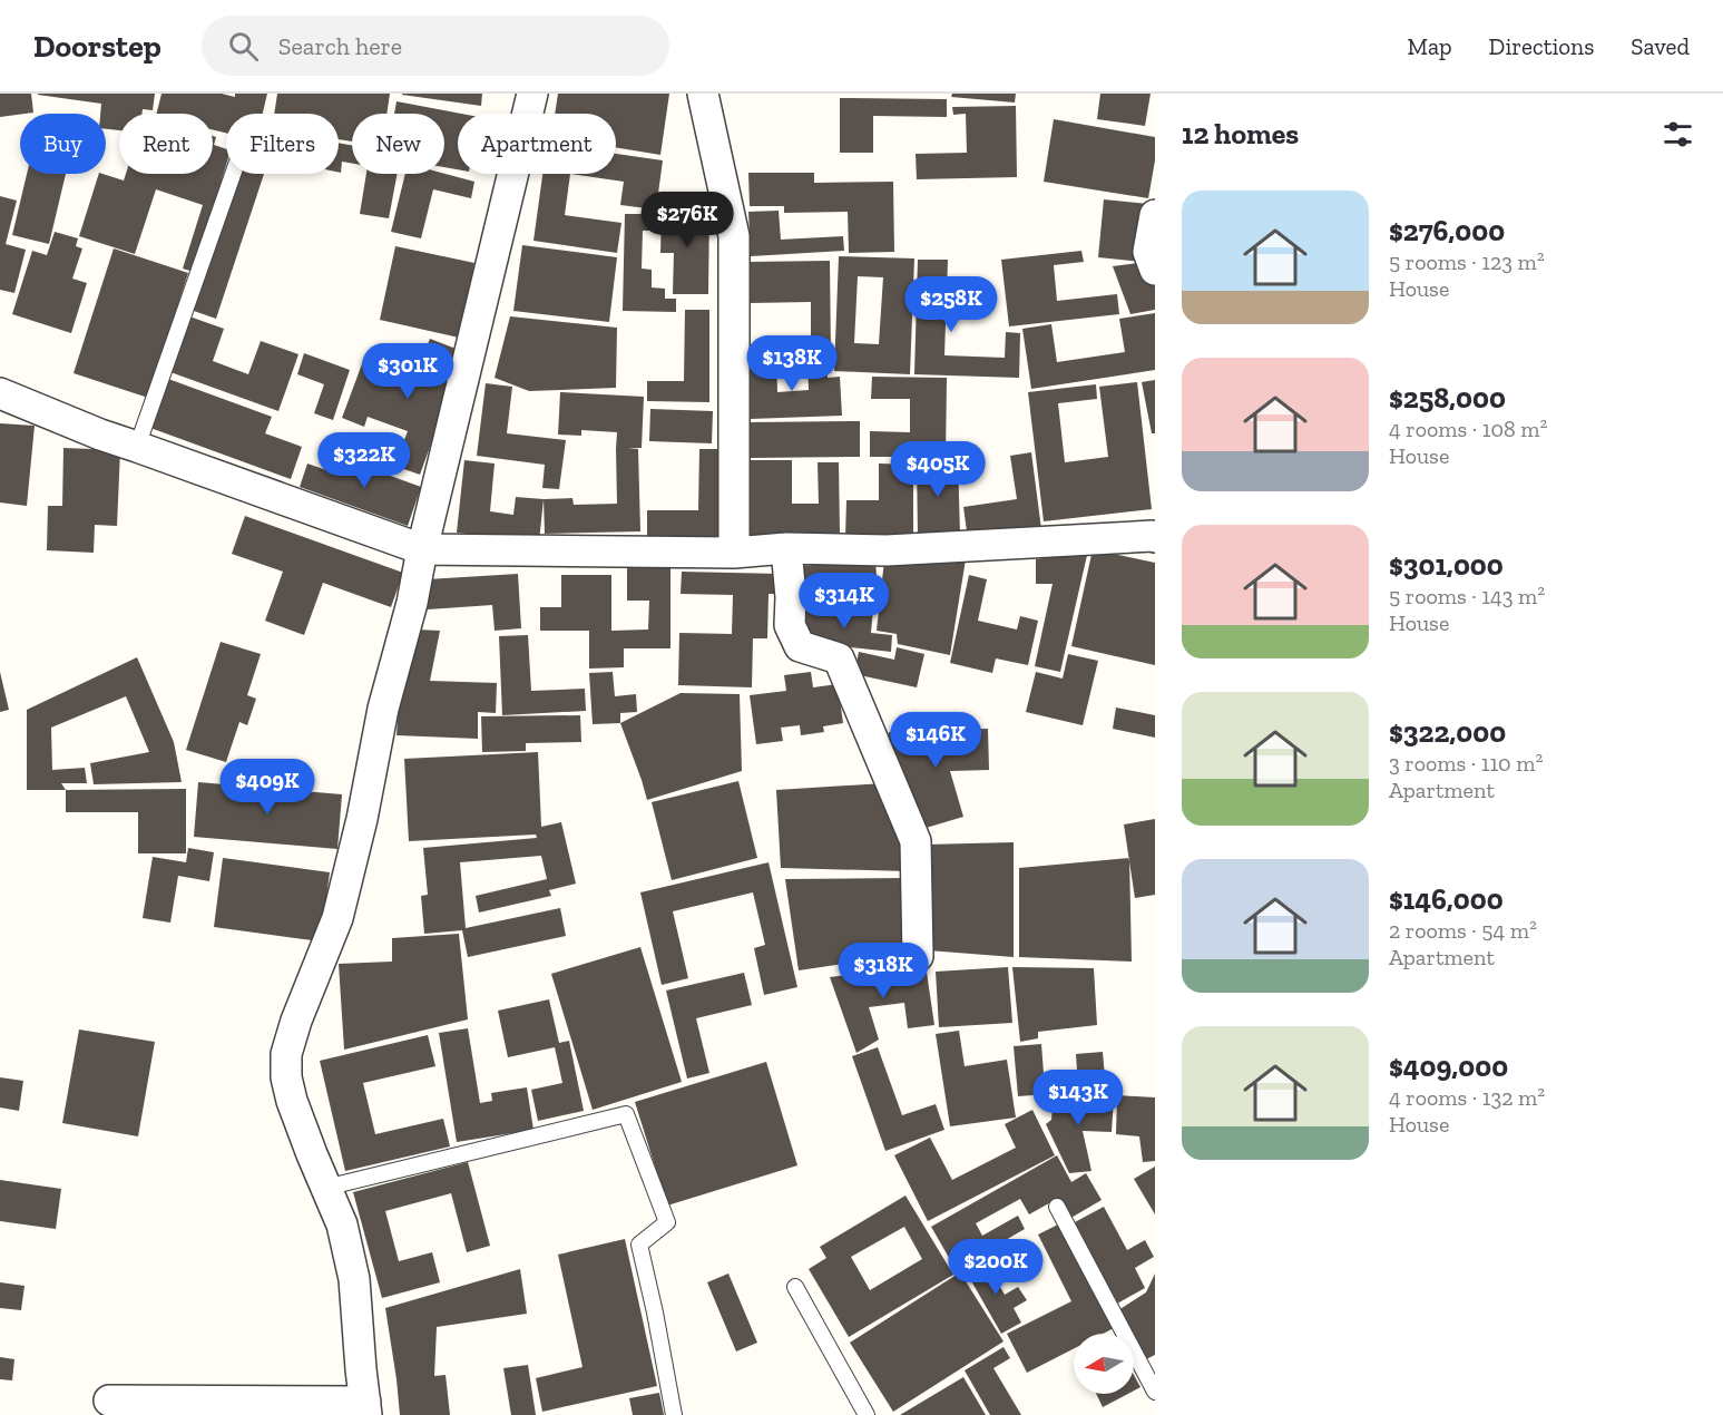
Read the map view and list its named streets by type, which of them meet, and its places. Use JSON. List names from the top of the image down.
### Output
{
  "north": "left",
  "page": {
    "header": "Doorstep",
    "search": "Search here",
    "nav": ["Map", "Directions", "Saved"],
    "heading": "12 homes",
    "chip": [
      "Buy",
      "Rent",
      "Filters",
      "New",
      "Apartment"
    ],
    "list": [
      {
        "name": "$276,000",
        "note": "5 rooms · 123 m² · House"
      },
      {
        "name": "$258,000",
        "note": "4 rooms · 108 m² · House"
      },
      {
        "name": "$301,000",
        "note": "5 rooms · 143 m² · House"
      },
      {
        "name": "$322,000",
        "note": "3 rooms · 110 m² · Apartment"
      },
      {
        "name": "$146,000",
        "note": "2 rooms · 54 m² · Apartment"
      },
      {
        "name": "$409,000",
        "note": "4 rooms · 132 m² · House"
      }
    ],
    "price": [
      "$276K",
      "$258K",
      "$138K",
      "$301K",
      "$322K",
      "$405K",
      "$314K",
      "$146K",
      "$409K",
      "$318K",
      "$143K",
      "$200K"
    ]
  }
}
